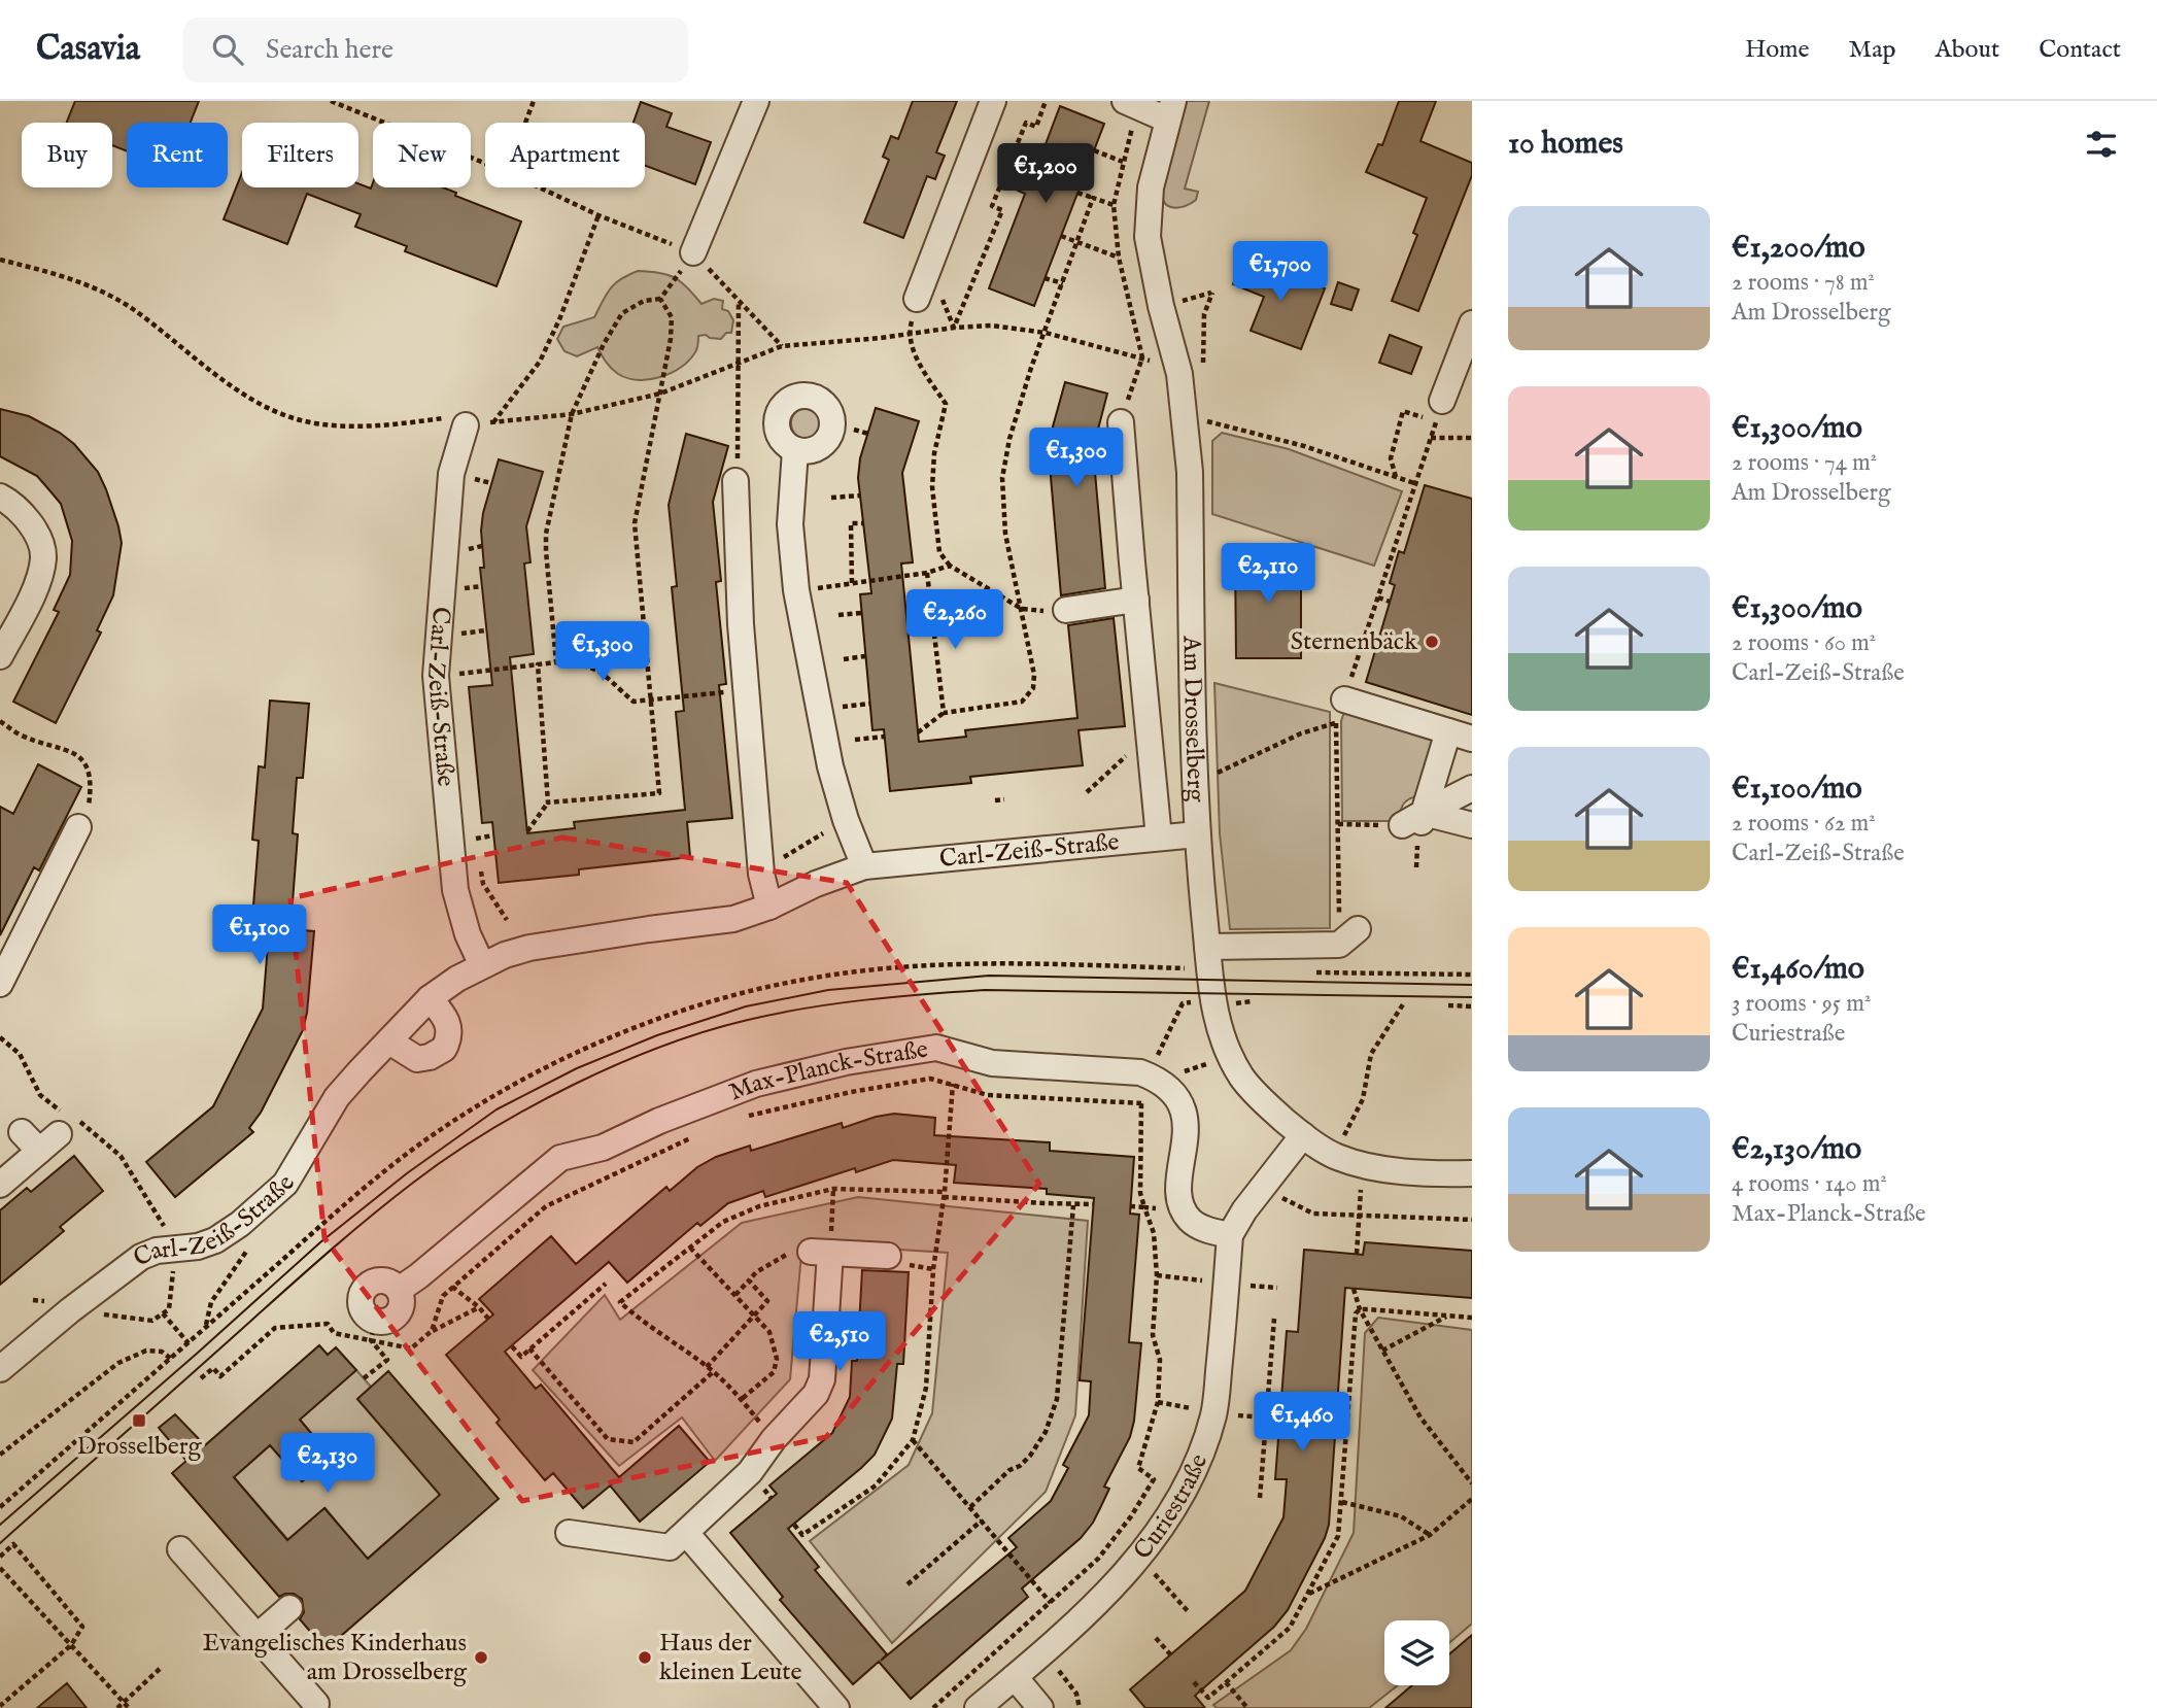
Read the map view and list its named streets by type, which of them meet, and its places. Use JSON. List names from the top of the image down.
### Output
{
  "streets": {
    "street": [
      "Carl-Zeiß-Straße",
      "Am Drosselberg",
      "Max-Planck-Straße",
      "Curiestraße"
    ]
  },
  "crossings": [
    ["Carl-Zeiß-Straße", "Am Drosselberg"],
    ["Am Drosselberg", "Curiestraße"]
  ],
  "places": {
    "other": ["Sternenbäck", "Evangelisches Kinderhaus am Drosselberg", "Haus der kleinen Leute"],
    "transit": ["Drosselberg"]
  },
  "page": {
    "header": "Casavia",
    "search": "Search here",
    "nav": [
      "Home",
      "Map",
      "About",
      "Contact"
    ],
    "heading": "10 homes",
    "chip": [
      "Buy",
      "Rent",
      "Filters",
      "New",
      "Apartment"
    ],
    "price": [
      "€1,200",
      "€1,700",
      "€1,300",
      "€2,110",
      "€2,260",
      "€1,300",
      "€1,100",
      "€2,510",
      "€1,460",
      "€2,130"
    ],
    "list": [
      {
        "name": "€1,200/mo",
        "note": "2 rooms · 78 m² · Am Drosselberg"
      },
      {
        "name": "€1,300/mo",
        "note": "2 rooms · 74 m² · Am Drosselberg"
      },
      {
        "name": "€1,300/mo",
        "note": "2 rooms · 60 m² · Carl-Zeiß-Straße"
      },
      {
        "name": "€1,100/mo",
        "note": "2 rooms · 62 m² · Carl-Zeiß-Straße"
      },
      {
        "name": "€1,460/mo",
        "note": "3 rooms · 95 m² · Curiestraße"
      },
      {
        "name": "€2,130/mo",
        "note": "4 rooms · 140 m² · Max-Planck-Straße"
      }
    ]
  }
}
